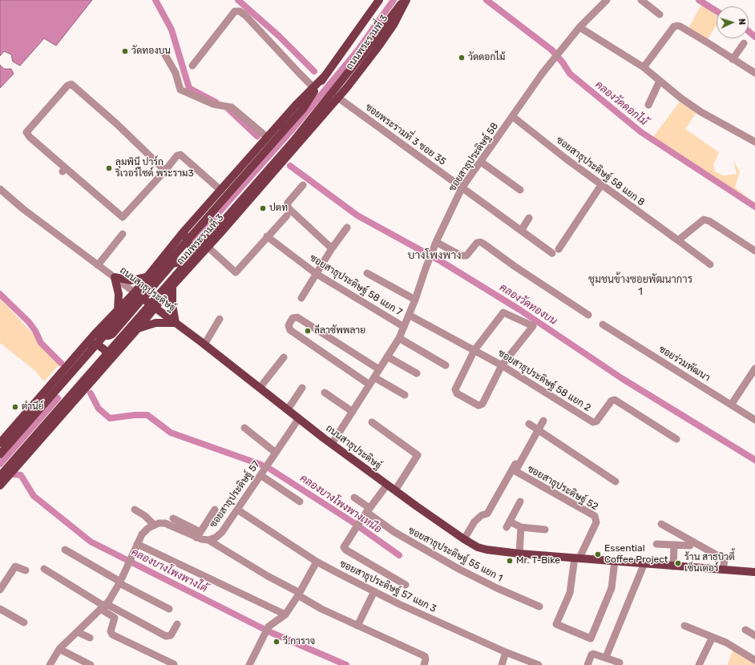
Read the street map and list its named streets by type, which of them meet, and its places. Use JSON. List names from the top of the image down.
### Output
{
  "streets": {
    "main road": ["ถนนพระรามที่ 3", "ถนนสาธุประดิษฐ์"],
    "street": [
      "ซอยพระรามที่ 3 ซอย 35",
      "ซอยสาธุประดิษฐ์ 58",
      "ซอยสาธุประดิษฐ์ 58 แยก 8",
      "ซอยสาธุประดิษฐ์ 58 แยก 7",
      "ซอยร่วมพัฒนา",
      "ซอยสาธุประดิษฐ์ 58 แยก 2",
      "ซอยสาธุประดิษฐ์ 52",
      "ซอยสาธุประดิษฐ์ 57",
      "ซอยสาธุประดิษฐ์ 55 แยก 1",
      "ซอยสาธุประดิษฐ์ 57 แยก 3"
    ]
  },
  "crossings": [
    ["ถนนพระรามที่ 3", "ซอยพระรามที่ 3 ซอย 35"],
    ["ถนนพระรามที่ 3", "ถนนสาธุประดิษฐ์"],
    ["ซอยพระรามที่ 3 ซอย 35", "ซอยสาธุประดิษฐ์ 58"],
    ["ซอยพระรามที่ 3 ซอย 35", "ซอยสาธุประดิษฐ์ 58 แยก 8"],
    ["ซอยสาธุประดิษฐ์ 58", "ซอยสาธุประดิษฐ์ 58 แยก 8"],
    ["ซอยสาธุประดิษฐ์ 58", "ซอยสาธุประดิษฐ์ 58 แยก 7"],
    ["ซอยสาธุประดิษฐ์ 58", "ถนนสาธุประดิษฐ์"],
    ["ซอยสาธุประดิษฐ์ 58", "ซอยสาธุประดิษฐ์ 58 แยก 2"],
    ["ถนนสาธุประดิษฐ์", "ซอยสาธุประดิษฐ์ 52"],
    ["ถนนสาธุประดิษฐ์", "ซอยสาธุประดิษฐ์ 57"],
    ["ซอยสาธุประดิษฐ์ 57", "ซอยสาธุประดิษฐ์ 57 แยก 3"]
  ],
  "districts": ["บางโพงพาง", "ชุมชนข้างซอยพัฒนาการ 1"],
  "water": [
    "คลองวัดดอกไม้",
    "คลองวัดทองบน",
    "คลองบางโพงพางเหนือ",
    "คลองบางโพงพางใต้"
  ],
  "places": [
    "วัดทองบน",
    "วัดดอกไม้",
    "ลุมพินี ปาร์ก ริเวอร์ไซด์ พระราม3",
    "ปตท",
    "ลีลาซัพพลาย",
    "ตำนีย์",
    "Essential Coffee Project",
    "Mr. T-Bike",
    "ร้าน สาธุบิวตี้ เซ็นเตอร์",
    "วี.การาจ"
  ],
  "north": "right"
}
